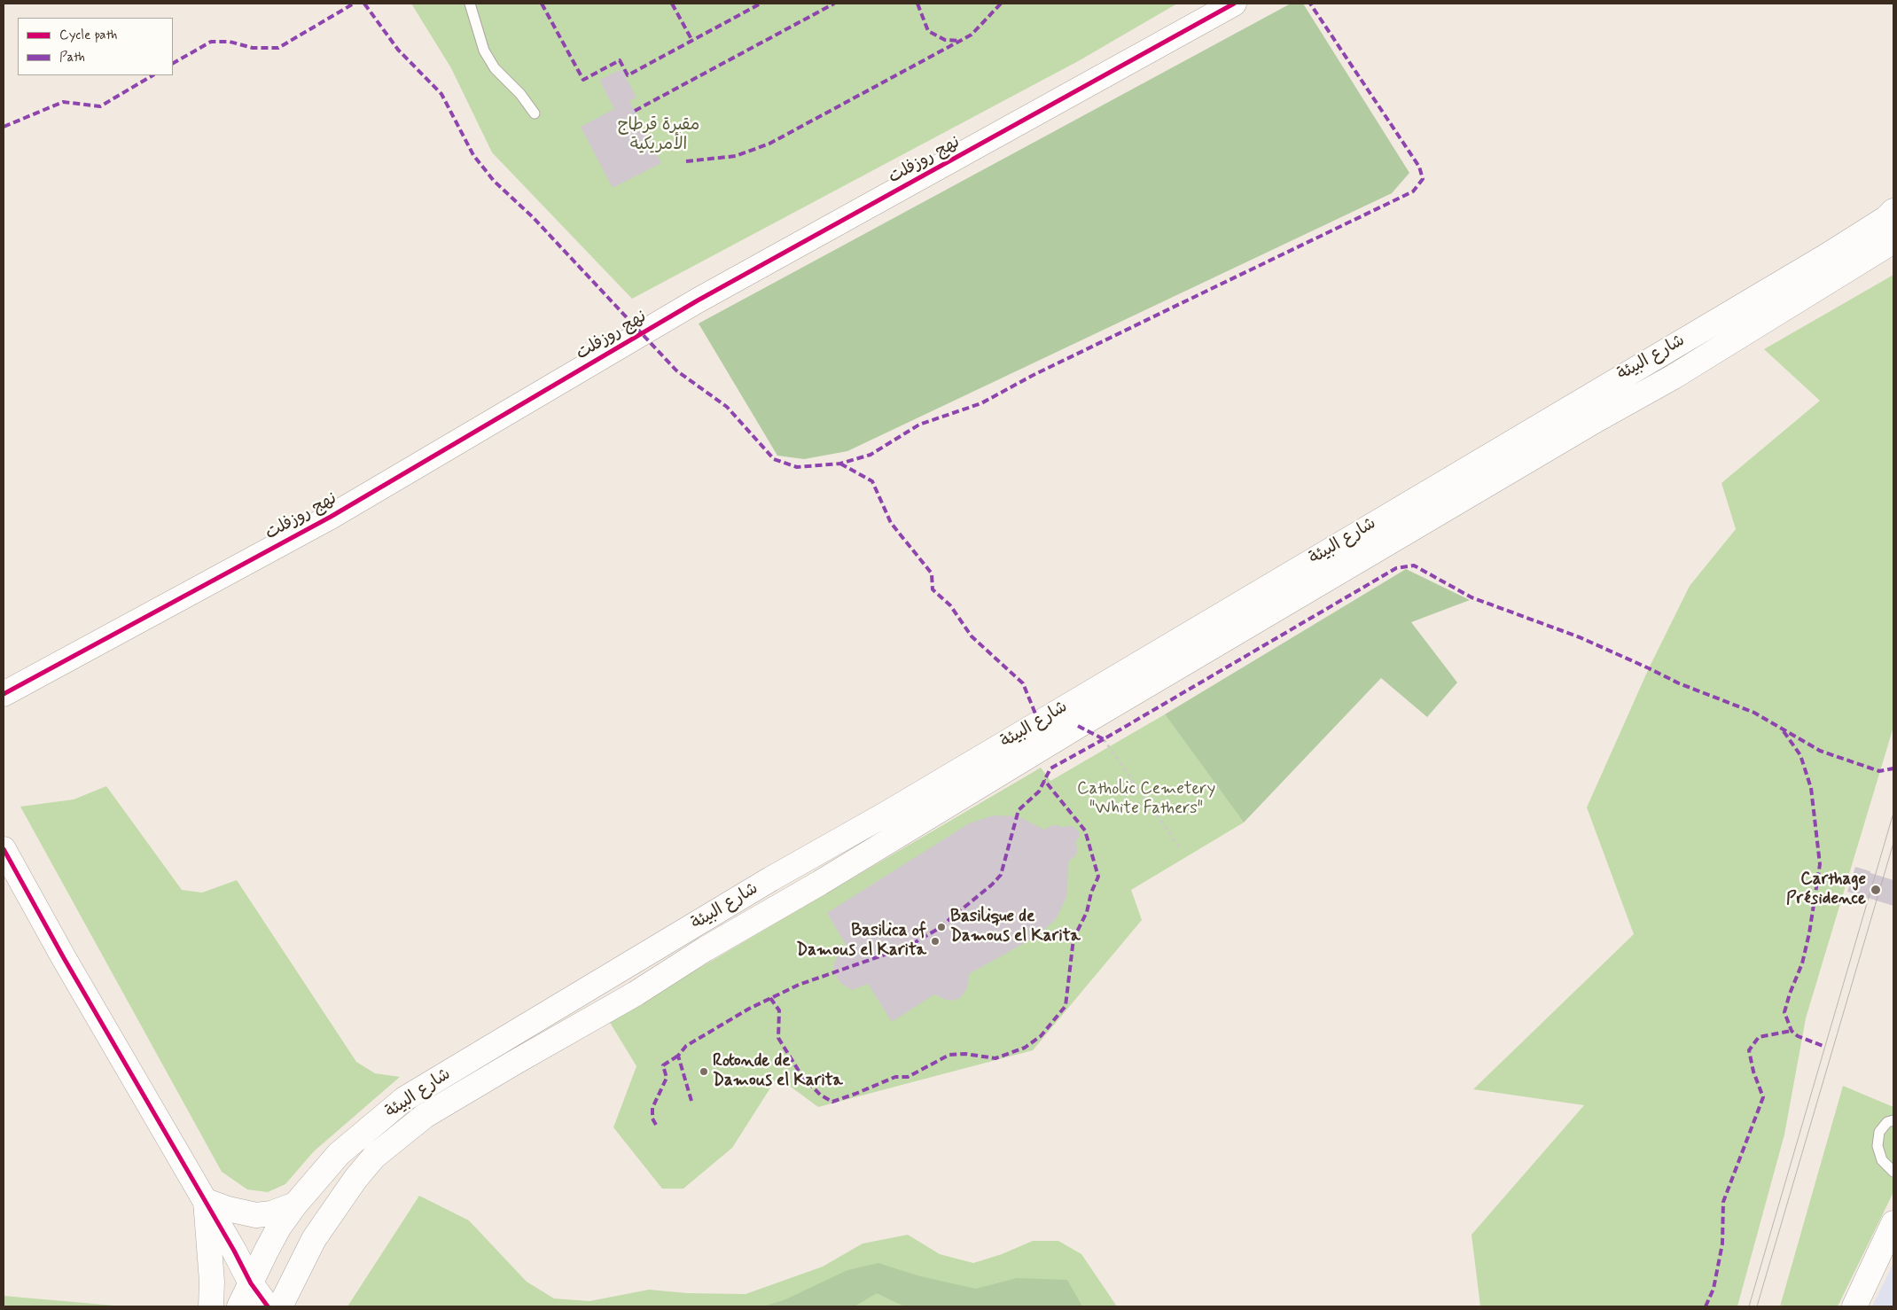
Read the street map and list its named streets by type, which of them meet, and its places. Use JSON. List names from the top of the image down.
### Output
{
  "streets": {
    "main road": ["نهج روزفلت", "شارع البيئة"]
  },
  "parks": ["مقبرة قرطاج الأمريكية", "Catholic Cemetery \"White Fathers\""],
  "places": [
    "Carthage Présidence",
    "Basilique de Damous el Karita",
    "Basilica of Damous el Karita",
    "Rotonde de Damous el Karita"
  ],
  "legend": ["Cycle path", "Path"]
}
